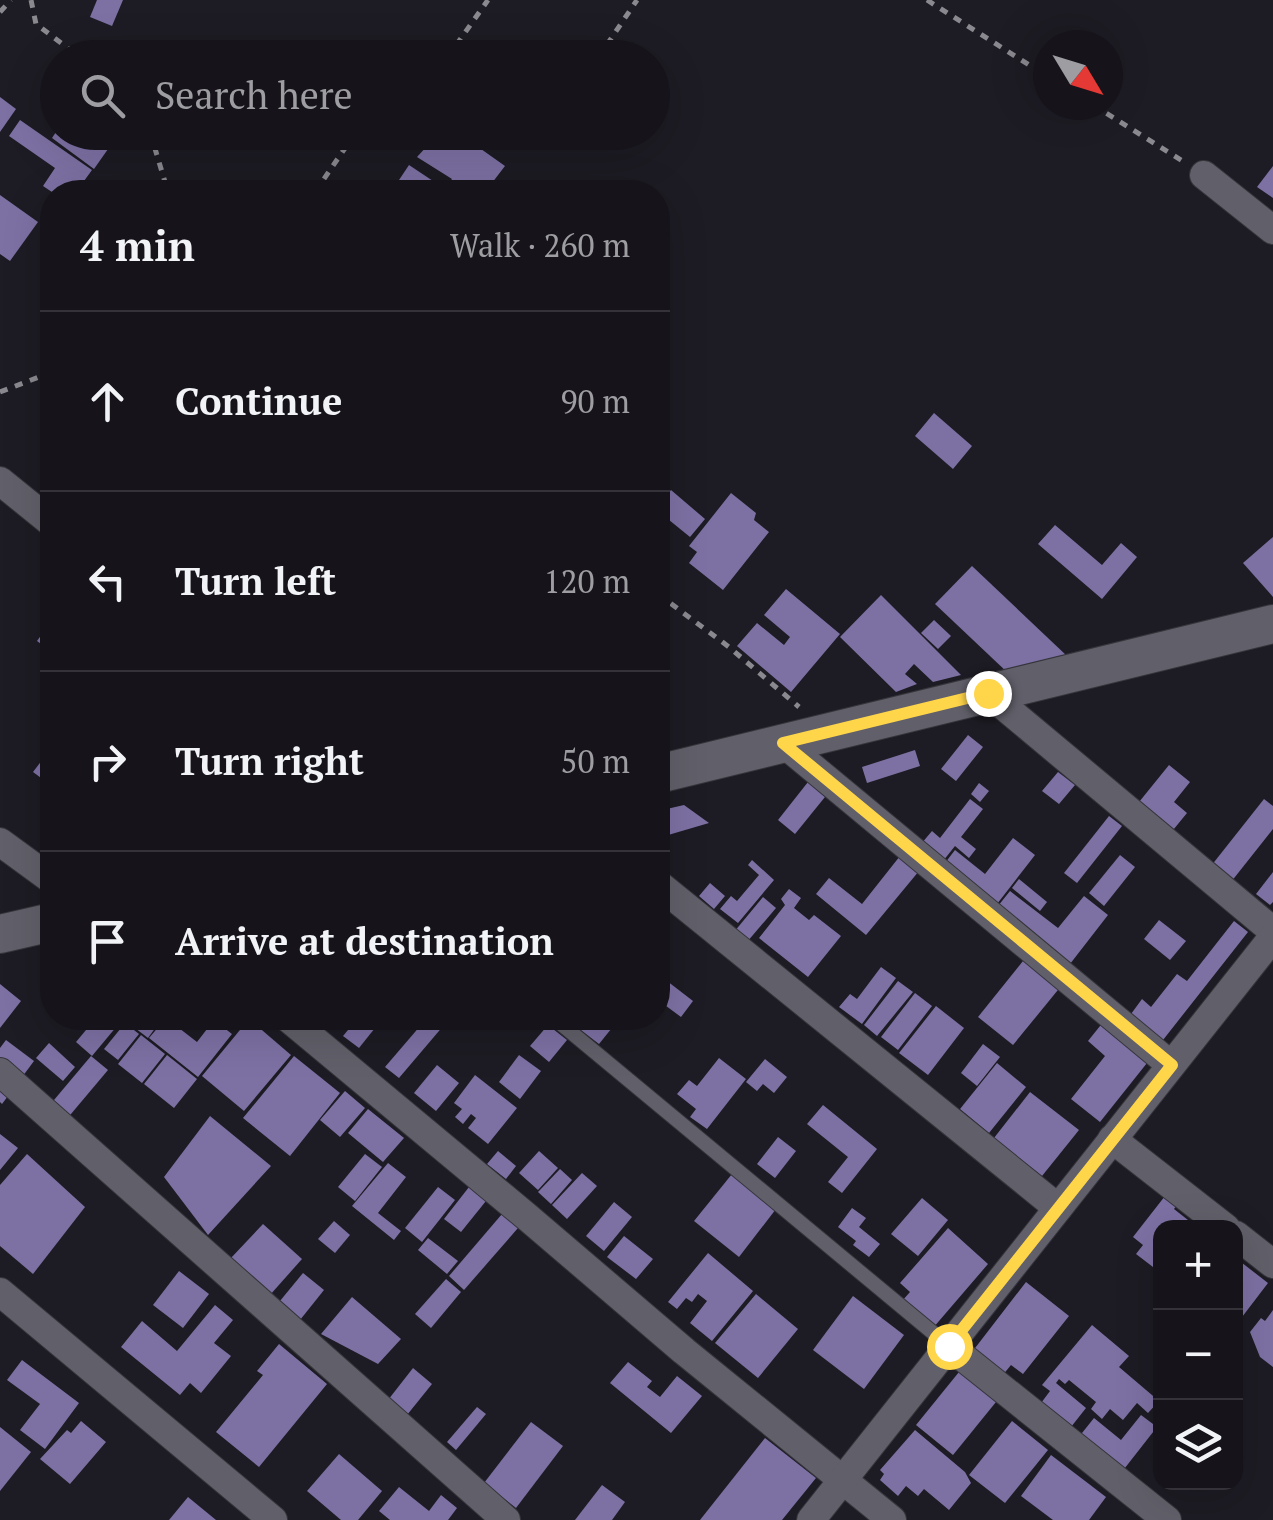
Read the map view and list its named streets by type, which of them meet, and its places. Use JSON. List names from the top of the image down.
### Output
{
  "north": "bottom right",
  "page": {
    "search": "Search here",
    "heading": ["4 min", "Walk · 260 m"],
    "list": [
      ["Continue", "90 m"],
      ["Turn left", "120 m"],
      ["Turn right", "50 m"],
      "Arrive at destination"
    ],
    "map_buttons": ["+", "−"]
  }
}
